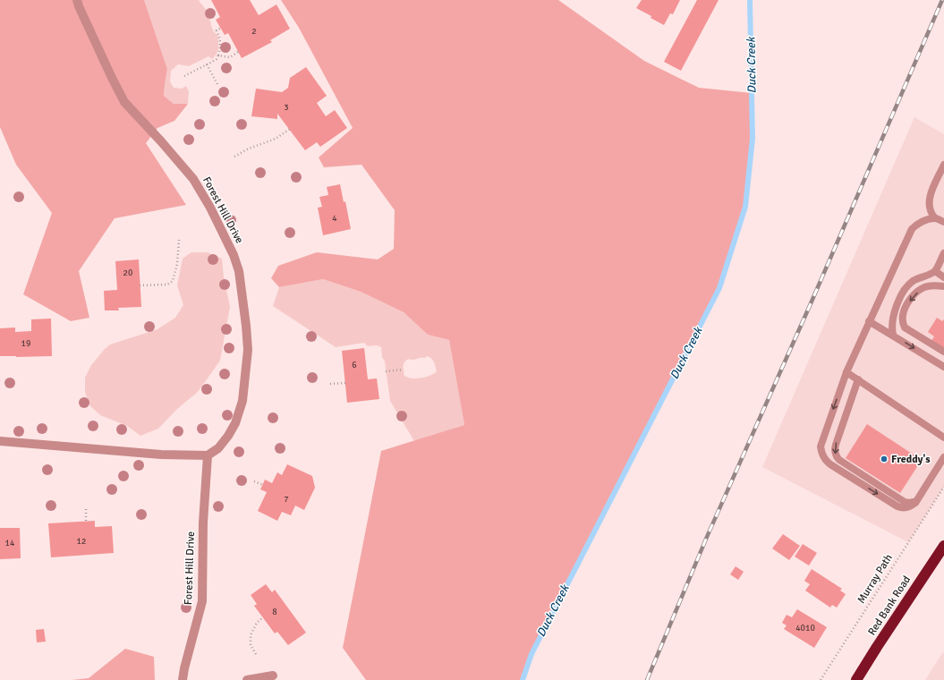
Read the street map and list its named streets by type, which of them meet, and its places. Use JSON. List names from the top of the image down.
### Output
{
  "streets": {
    "highway": ["Red Bank Road"],
    "street": ["Forest Hill Drive"],
    "path": ["Murray Path"]
  },
  "water": ["Duck Creek"],
  "places": ["Freddy's"],
  "house_numbers": [
    "2",
    "3",
    "4",
    "20",
    "19",
    "6",
    "7",
    "12",
    "14",
    "8",
    "4010"
  ]
}
